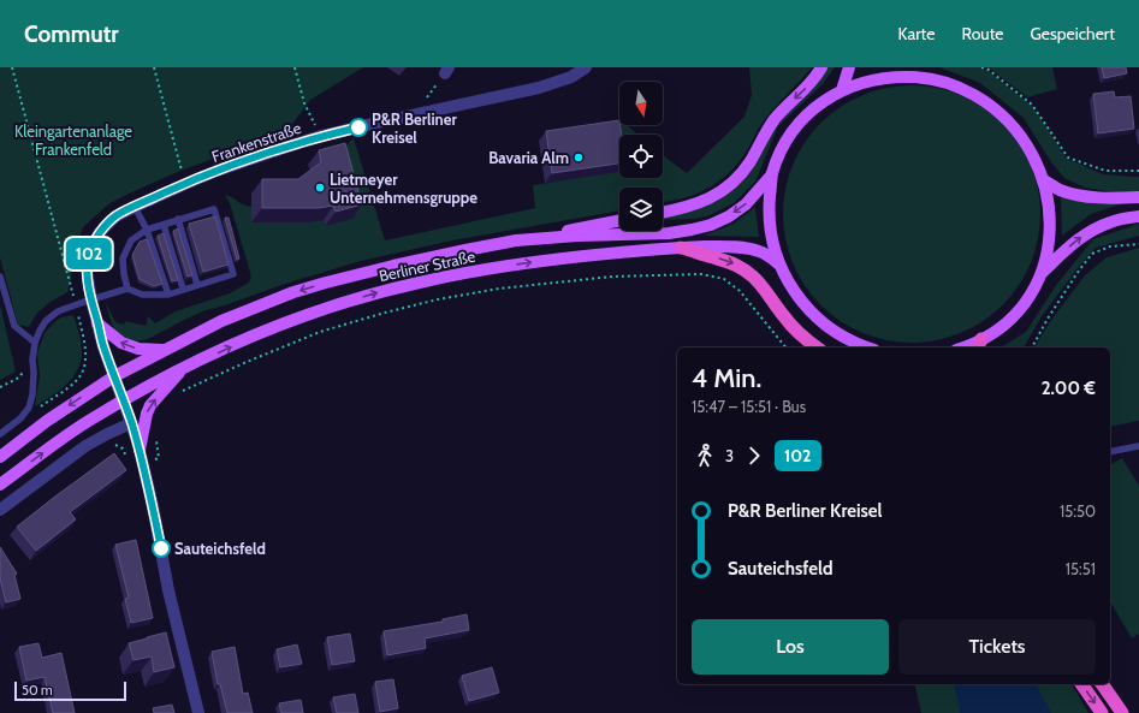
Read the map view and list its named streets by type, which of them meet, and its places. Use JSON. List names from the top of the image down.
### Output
{
  "streets": {
    "main road": ["Berliner Straße"],
    "street": ["Frankenstraße"]
  },
  "parks": ["Kleingartenanlage Frankenfeld"],
  "places": [
    "P&R Berliner Kreisel",
    "Bavaria Alm",
    "Lietmeyer Unternehmensgruppe",
    "Sauteichsfeld"
  ],
  "lines": ["bus line 102"],
  "scale_bar": "50 m",
  "north": "bottom",
  "page": {
    "header": "Commutr",
    "nav": ["Karte", "Route", "Gespeichert"],
    "on_map": "102",
    "heading": ["4 Min.", "15:47 – 15:51 · Bus", "2.00 €"],
    "legs": ["3", "102"],
    "list": [
      {
        "name": "P&R Berliner Kreisel",
        "value": "15:50"
      },
      {
        "name": "Sauteichsfeld",
        "value": "15:51"
      }
    ],
    "buttons": ["Los", "Tickets"],
    "scale": "50 m"
  }
}
